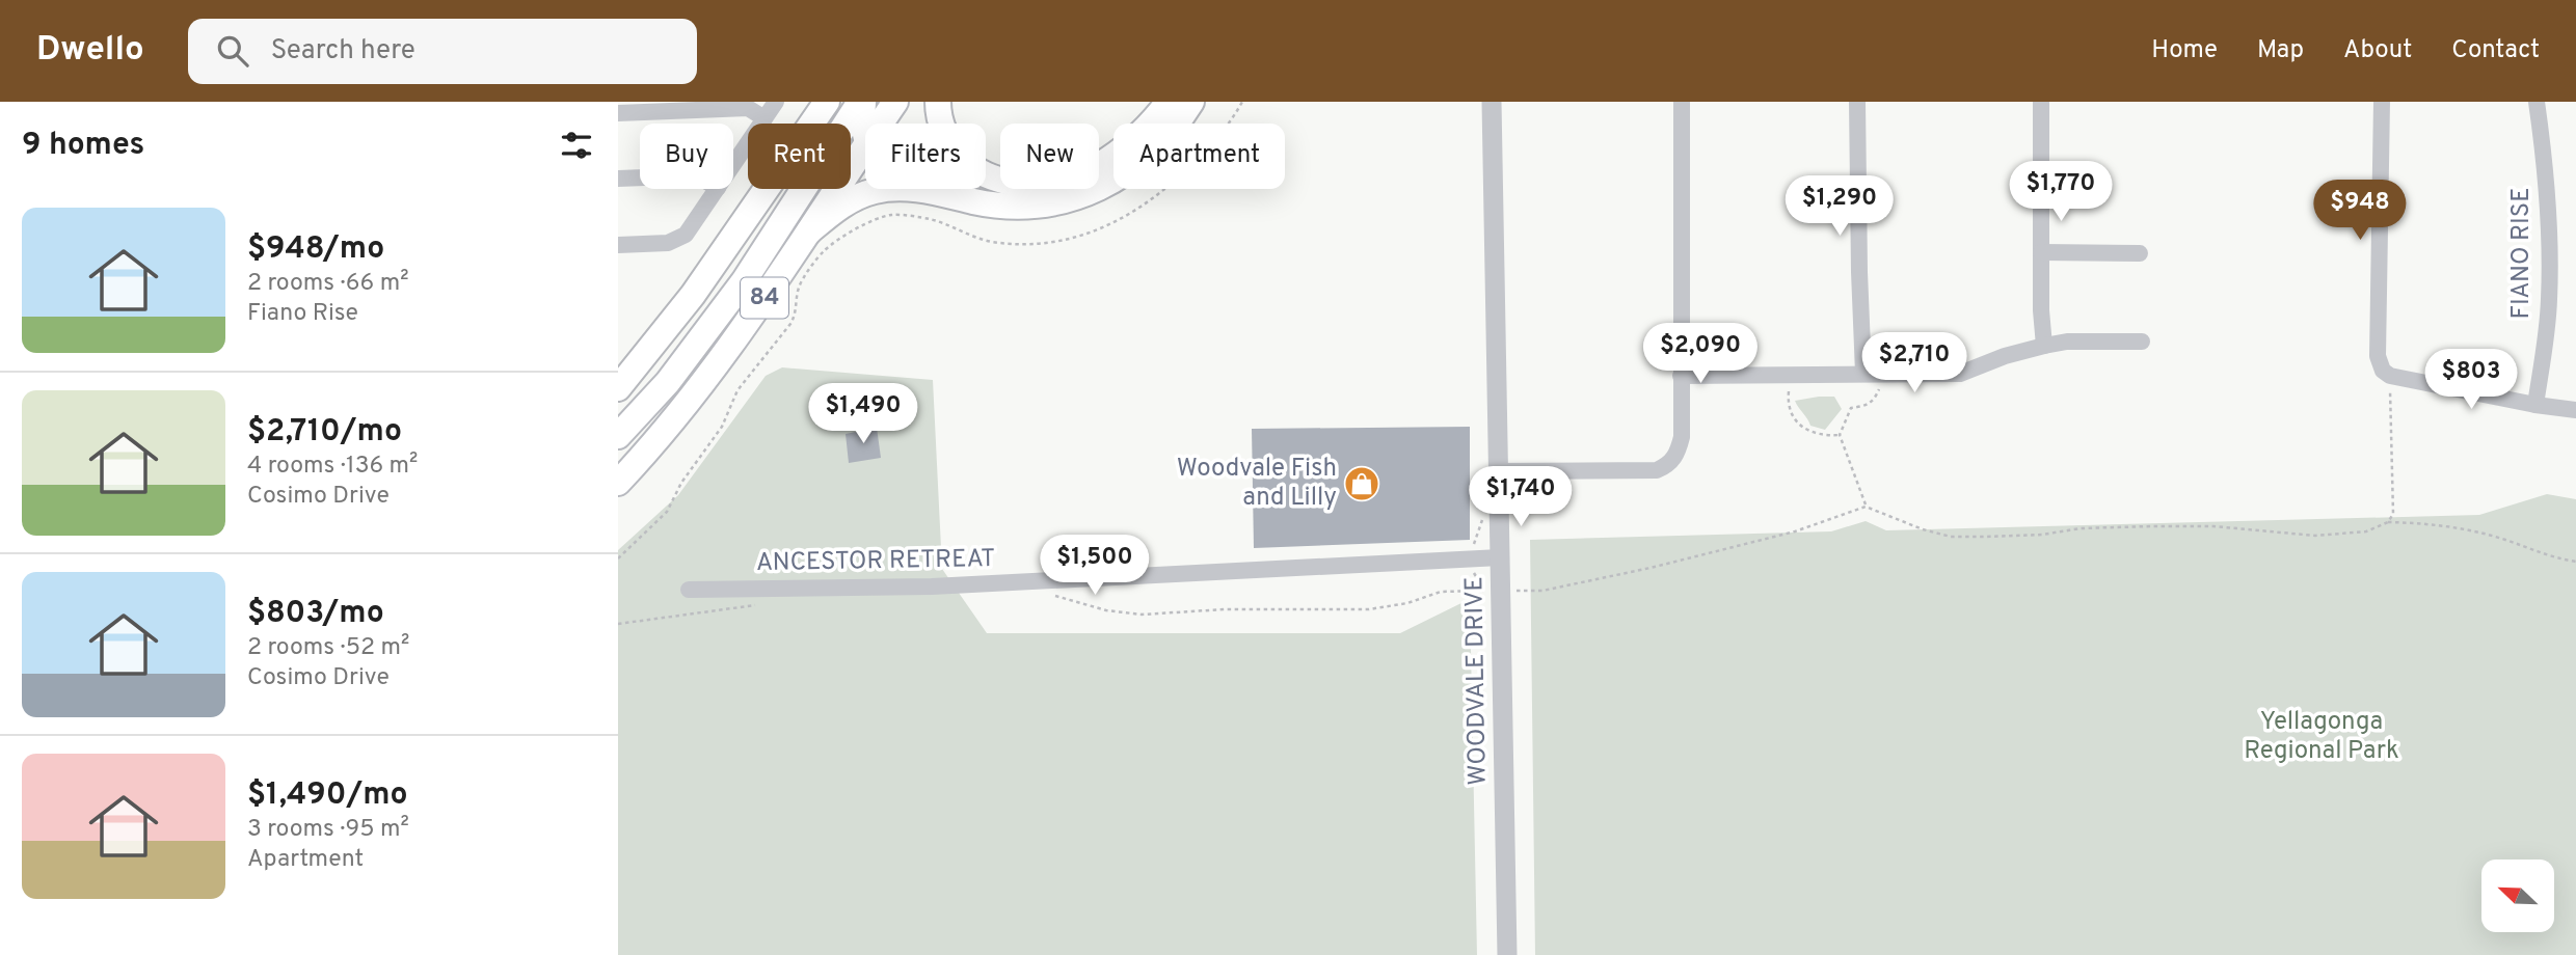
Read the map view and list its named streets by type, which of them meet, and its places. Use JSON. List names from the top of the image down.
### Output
{
  "streets": {
    "main road": ["84"],
    "street": ["FIANO RISE", "ANCESTOR RETREAT", "WOODVALE DRIVE"]
  },
  "crossings": [
    ["ANCESTOR RETREAT", "WOODVALE DRIVE"]
  ],
  "parks": ["Yellagonga Regional Park"],
  "places": {
    "shop": ["Woodvale Fish and Lilly"]
  },
  "north": "top left",
  "page": {
    "header": "Dwello",
    "search": "Search here",
    "nav": [
      "Home",
      "Map",
      "About",
      "Contact"
    ],
    "heading": "9 homes",
    "chip": [
      "Buy",
      "Rent",
      "Filters",
      "New",
      "Apartment"
    ],
    "price": [
      "$1,770",
      "$1,290",
      "$948",
      "$2,090",
      "$2,710",
      "$803",
      "$1,490",
      "$1,740",
      "$1,500"
    ],
    "list": [
      {
        "name": "$948/mo",
        "note": "2 rooms · 66 m² · Fiano Rise"
      },
      {
        "name": "$2,710/mo",
        "note": "4 rooms · 136 m² · Cosimo Drive"
      },
      {
        "name": "$803/mo",
        "note": "2 rooms · 52 m² · Cosimo Drive"
      },
      {
        "name": "$1,490/mo",
        "note": "3 rooms · 95 m² · Apartment"
      }
    ]
  }
}
